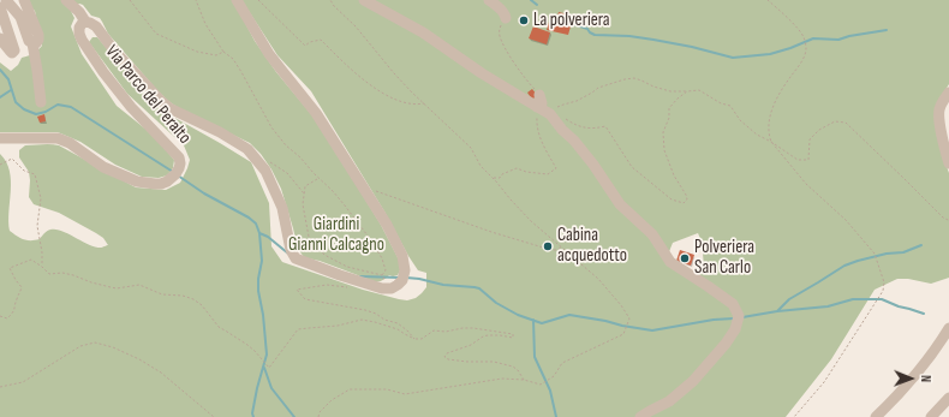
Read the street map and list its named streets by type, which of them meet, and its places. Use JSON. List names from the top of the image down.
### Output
{
  "streets": {
    "street": ["Via Parco del Peralto"]
  },
  "parks": ["Giardini Gianni Calcagno"],
  "places": ["La polveriera", "Cabina acquedotto", "Polveriera San Carlo"],
  "north": "right"
}
